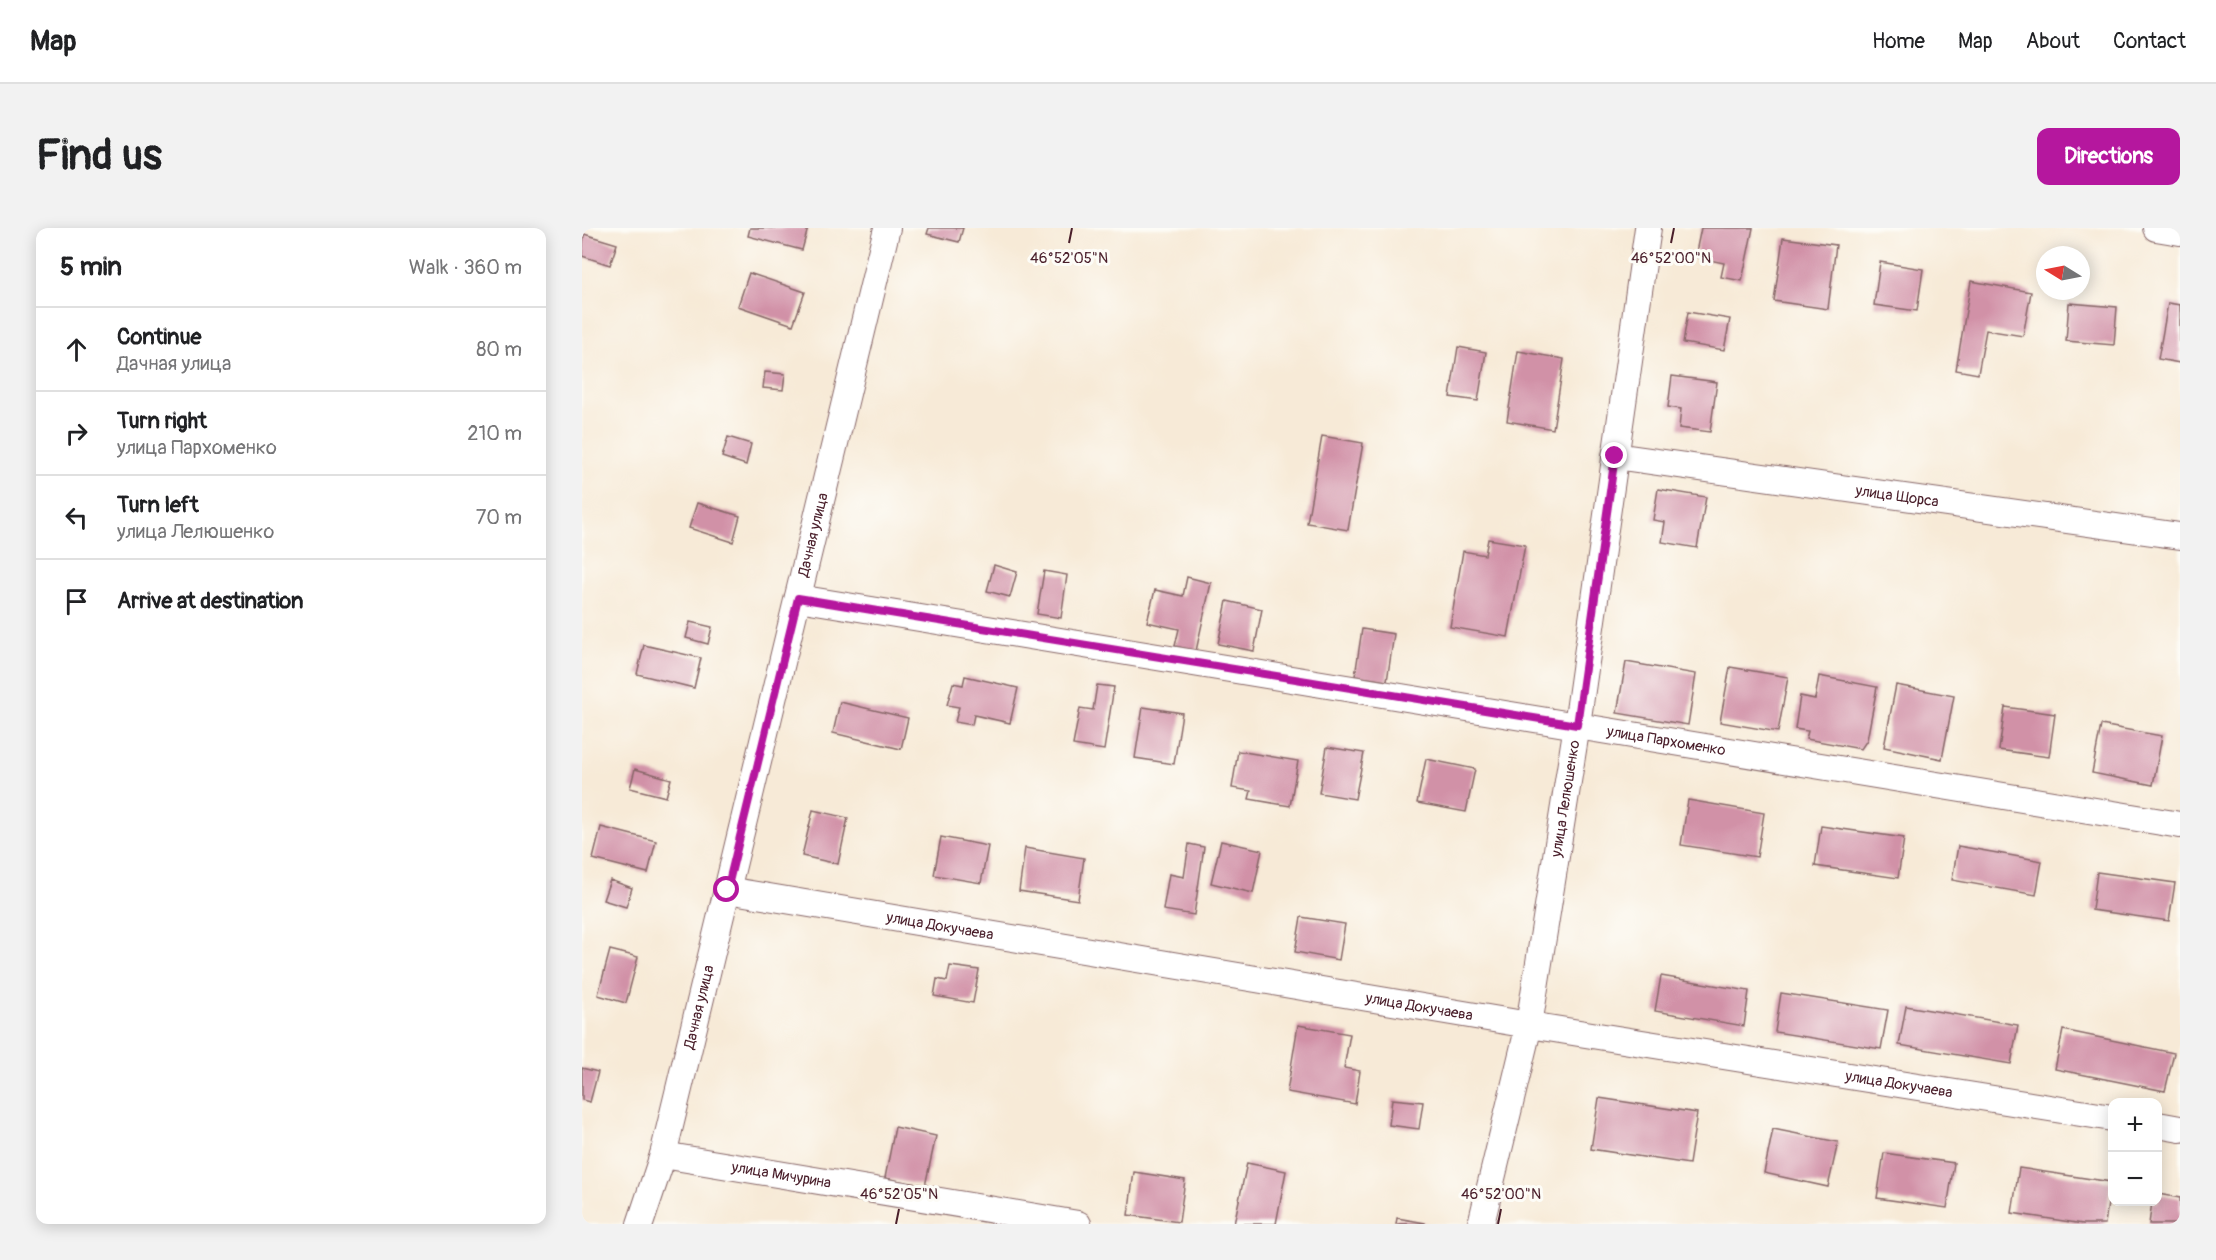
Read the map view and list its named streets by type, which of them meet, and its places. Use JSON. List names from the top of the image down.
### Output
{
  "streets": {
    "street": [
      "улица Щорса",
      "Дачная улица",
      "улица Пархоменко",
      "улица Лелюшенко",
      "улица Докучаева",
      "улица Мичурина"
    ]
  },
  "crossings": [
    ["улица Щорса", "улица Лелюшенко"],
    ["Дачная улица", "улица Пархоменко"],
    ["Дачная улица", "улица Докучаева"],
    ["Дачная улица", "улица Мичурина"],
    ["улица Пархоменко", "улица Лелюшенко"],
    ["улица Лелюшенко", "улица Докучаева"]
  ],
  "north": "left",
  "page": {
    "header": "Map",
    "nav": [
      "Home",
      "Map",
      "About",
      "Contact"
    ],
    "buttons": "Directions",
    "title": "Find us",
    "heading": ["5 min", "Walk · 360 m"],
    "list": [
      ["Continue", "Дачная улица", "80 m"],
      ["Turn right", "улица Пархоменко", "210 m"],
      ["Turn left", "улица Лелюшенко", "70 m"],
      "Arrive at destination"
    ],
    "map_buttons": ["+", "−"]
  },
  "coordinates": ["46°52'05\"N", "46°52'00\"N"]
}
